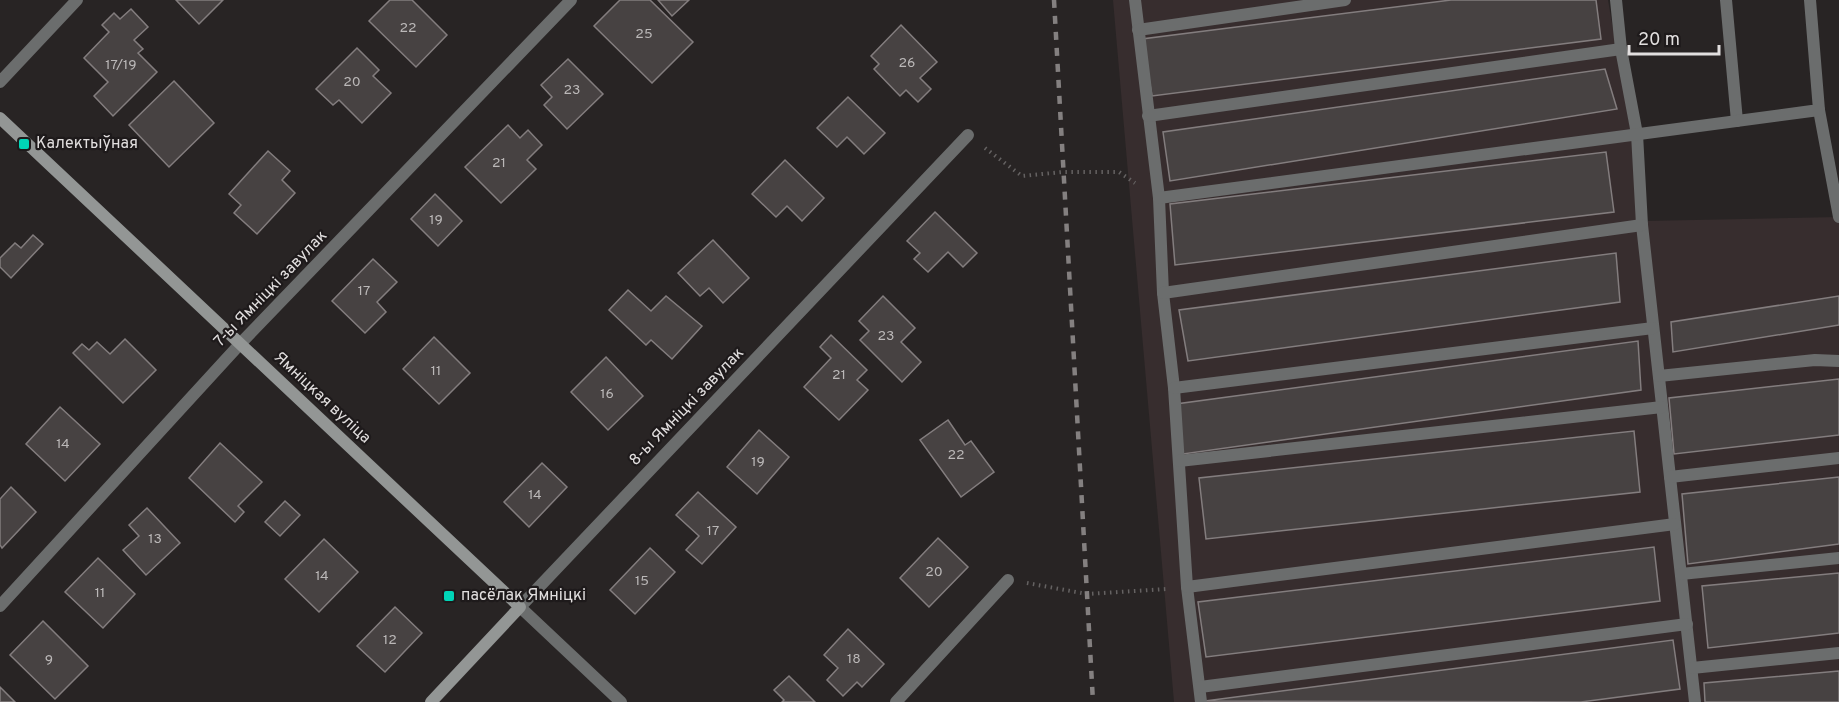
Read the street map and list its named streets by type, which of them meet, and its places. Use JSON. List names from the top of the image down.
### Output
{
  "streets": {
    "main road": ["Ямніцкая вуліца", "8-ы Ямніцкі завулак"],
    "street": ["7-ы Ямніцкі завулак"]
  },
  "crossings": [
    ["7-ы Ямніцкі завулак", "Ямніцкая вуліца"],
    ["Ямніцкая вуліца", "8-ы Ямніцкі завулак"]
  ],
  "places": {
    "transit": ["Калектыўная", "пасёлак Ямніцкі"]
  },
  "house_numbers": [
    "22",
    "25",
    "26",
    "17/19",
    "20",
    "23",
    "21",
    "19",
    "17",
    "23",
    "11",
    "21",
    "16",
    "14",
    "22",
    "19",
    "14",
    "17",
    "13",
    "20",
    "14",
    "15",
    "11",
    "12",
    "18",
    "9"
  ],
  "scale_bar": "20 m"
}
